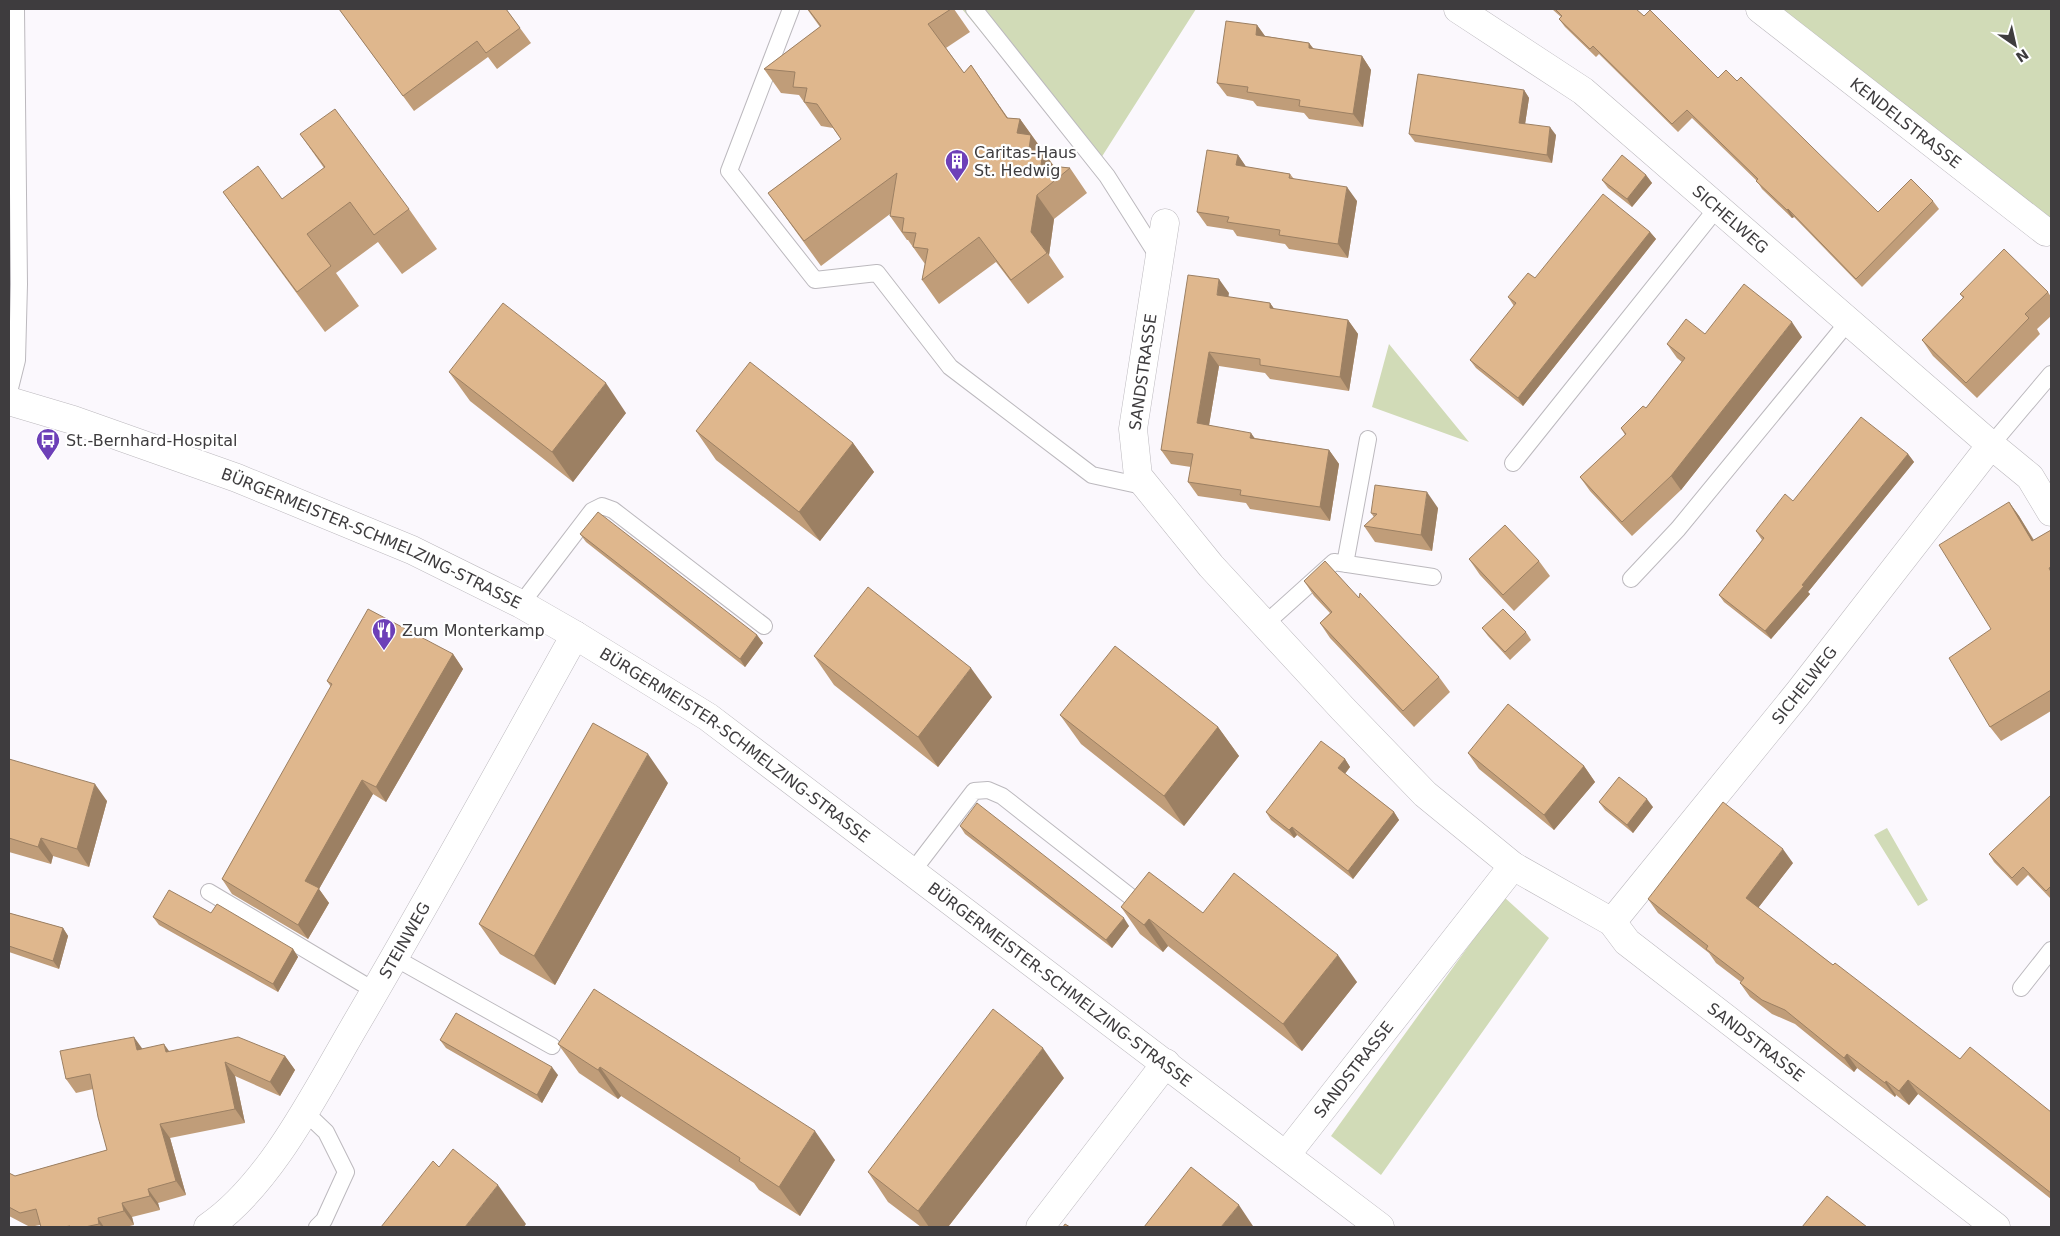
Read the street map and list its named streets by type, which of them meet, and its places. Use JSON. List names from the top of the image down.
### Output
{
  "streets": {
    "street": [
      "KENDELSTRASSE",
      "SICHELWEG",
      "SANDSTRASSE",
      "BÜRGERMEISTER-SCHMELZING-STRASSE",
      "STEINWEG"
    ]
  },
  "crossings": [
    ["SICHELWEG", "SANDSTRASSE"],
    ["SANDSTRASSE", "BÜRGERMEISTER-SCHMELZING-STRASSE"],
    ["BÜRGERMEISTER-SCHMELZING-STRASSE", "STEINWEG"]
  ],
  "places": {
    "building": ["Caritas-Haus St. Hedwig"],
    "bus stop": ["St.-Bernhard-Hospital"],
    "restaurant": ["Zum Monterkamp"]
  },
  "north": "bottom right"
}
